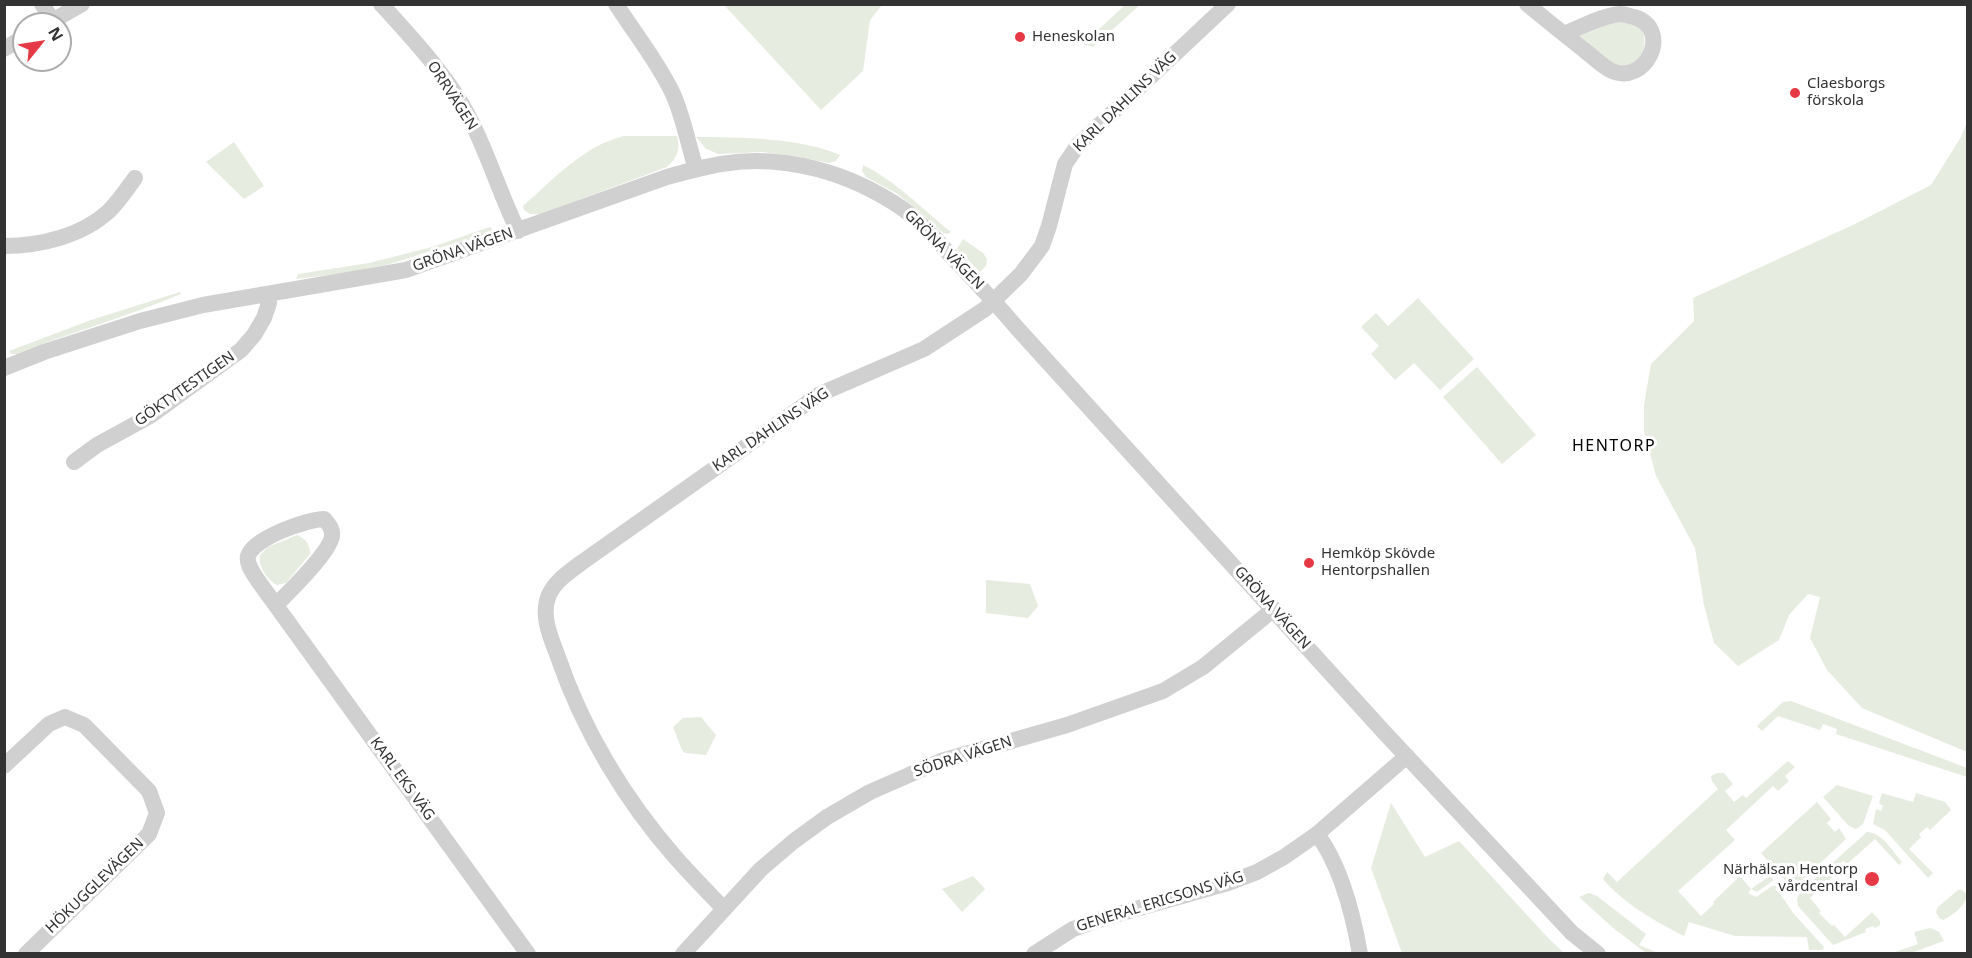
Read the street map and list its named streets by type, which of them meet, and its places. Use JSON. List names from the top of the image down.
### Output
{
  "streets": {
    "street": [
      "ORRVÄGEN",
      "KARL DAHLINS VÄG",
      "GRÖNA VÄGEN",
      "GÖKTYTESTIGEN",
      "SÖDRA VÄGEN",
      "KARL EKS VÄG",
      "HÖKUGGLEVÄGEN",
      "GENERAL ERICSONS VÄG"
    ]
  },
  "crossings": [
    ["ORRVÄGEN", "GRÖNA VÄGEN"],
    ["KARL DAHLINS VÄG", "GRÖNA VÄGEN"],
    ["KARL DAHLINS VÄG", "SÖDRA VÄGEN"],
    ["GRÖNA VÄGEN", "GÖKTYTESTIGEN"],
    ["GRÖNA VÄGEN", "SÖDRA VÄGEN"],
    ["GRÖNA VÄGEN", "GENERAL ERICSONS VÄG"]
  ],
  "districts": ["HENTORP"],
  "places": [
    "Heneskolan",
    "Claesborgs förskola",
    "Hemköp Skövde Hentorpshallen",
    "Närhälsan Hentorp vårdcentral"
  ],
  "north": "top right"
}
